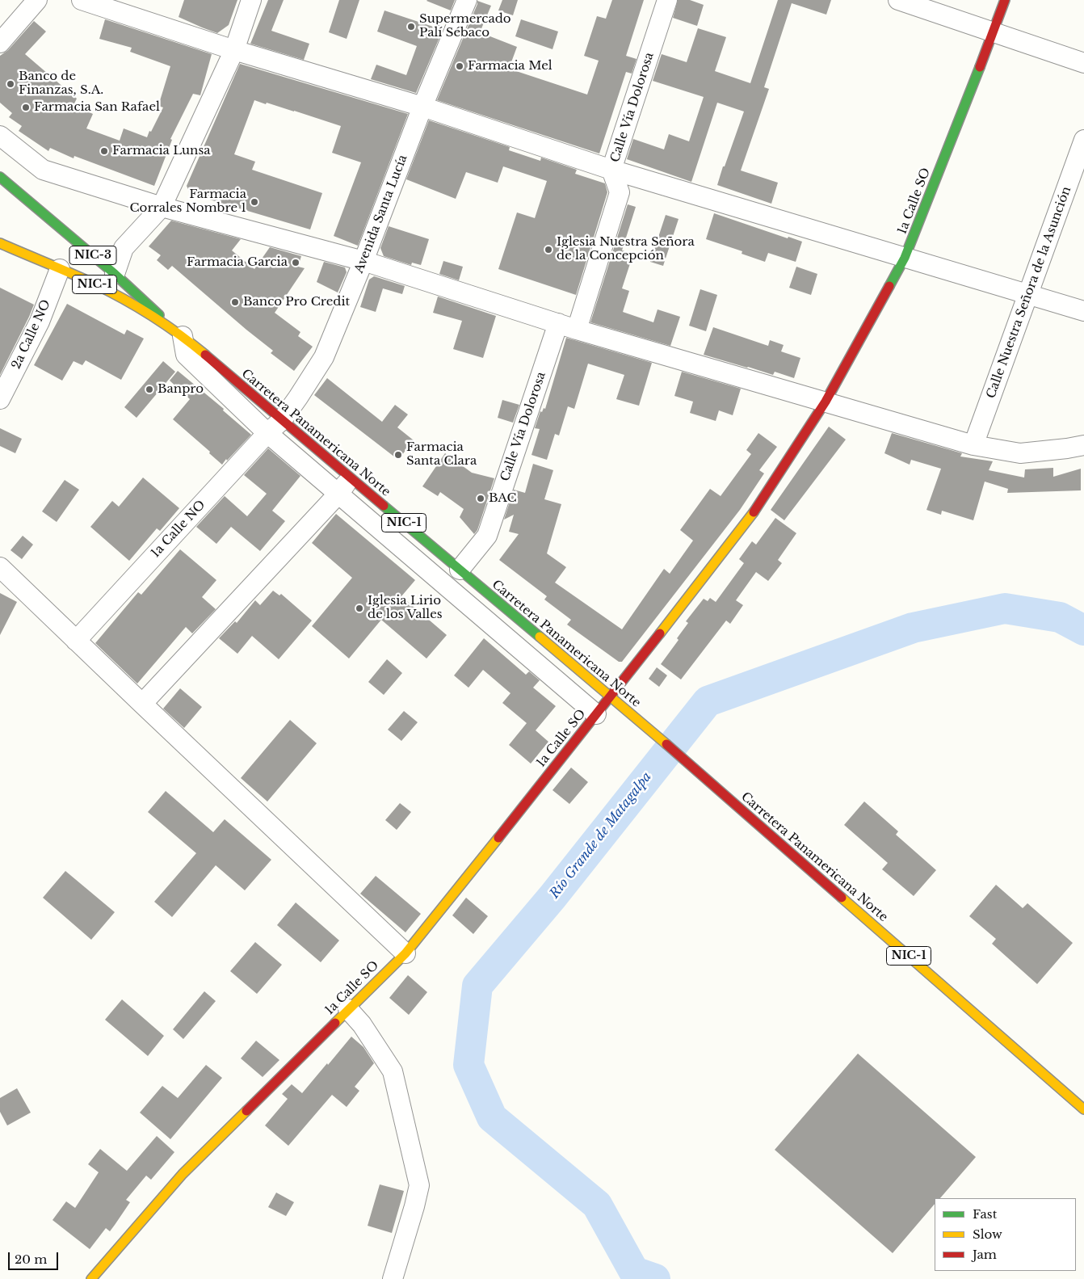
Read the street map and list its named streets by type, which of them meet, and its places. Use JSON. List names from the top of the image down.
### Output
{
  "streets": {
    "main road": [
      "1a Calle SO",
      "NIC-3",
      "NIC-1",
      "Carretera Panamericana Norte"
    ],
    "street": [
      "Calle Vía Dolorosa",
      "Avenida Santa Lucía",
      "Calle Nuestra Señora de la Asunción",
      "2a Calle NO",
      "1a Calle NO"
    ]
  },
  "crossings": [
    ["Calle Vía Dolorosa", "Carretera Panamericana Norte"],
    ["1a Calle SO", "Carretera Panamericana Norte"],
    ["Avenida Santa Lucía", "Carretera Panamericana Norte"],
    ["Avenida Santa Lucía", "1a Calle NO"],
    ["NIC-3", "Carretera Panamericana Norte"],
    ["2a Calle NO", "Carretera Panamericana Norte"],
    ["Carretera Panamericana Norte", "1a Calle NO"]
  ],
  "water": ["Río Grande de Matagalpa"],
  "places": [
    "Supermercado Palí Sébaco",
    "Farmacia Mel",
    "Banco de Finanzas, S.A.",
    "Farmacia San Rafael",
    "Farmacia Lunsa",
    "Farmacia Corrales Nombre 1",
    "Iglesia Nuestra Señora de la Concepción",
    "Farmacia Garcia",
    "Banco Pro Credit",
    "Banpro",
    "Farmacia Santa Clara",
    "BAC",
    "Iglesia Lirio de los Valles"
  ],
  "legend": ["Fast", "Slow", "Jam"],
  "scale_bar": "20 m"
}
